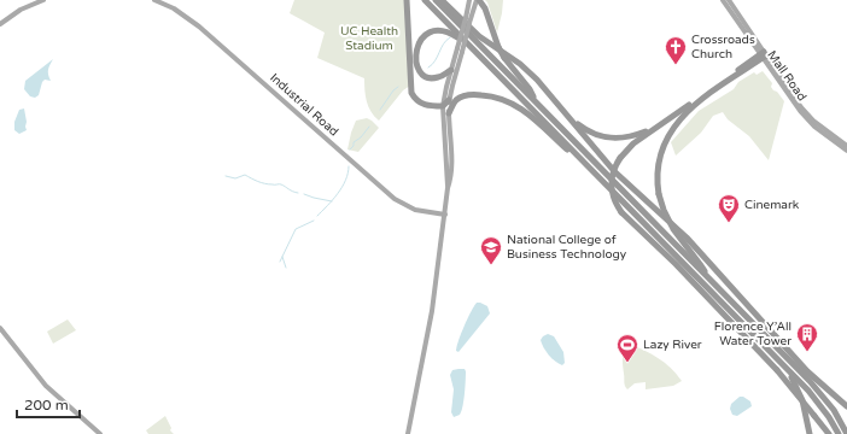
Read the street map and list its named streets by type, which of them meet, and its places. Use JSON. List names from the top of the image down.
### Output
{
  "streets": {
    "main road": ["Mall Road", "Industrial Road"]
  },
  "parks": ["UC Health Stadium"],
  "places": {
    "church": ["Crossroads Church"],
    "theatre": ["Cinemark"],
    "school or university": ["National College of Business Technology"],
    "building": ["Florence Y’All Water Tower"],
    "sports": ["Lazy River"]
  },
  "scale_bar": "200 m"
}
